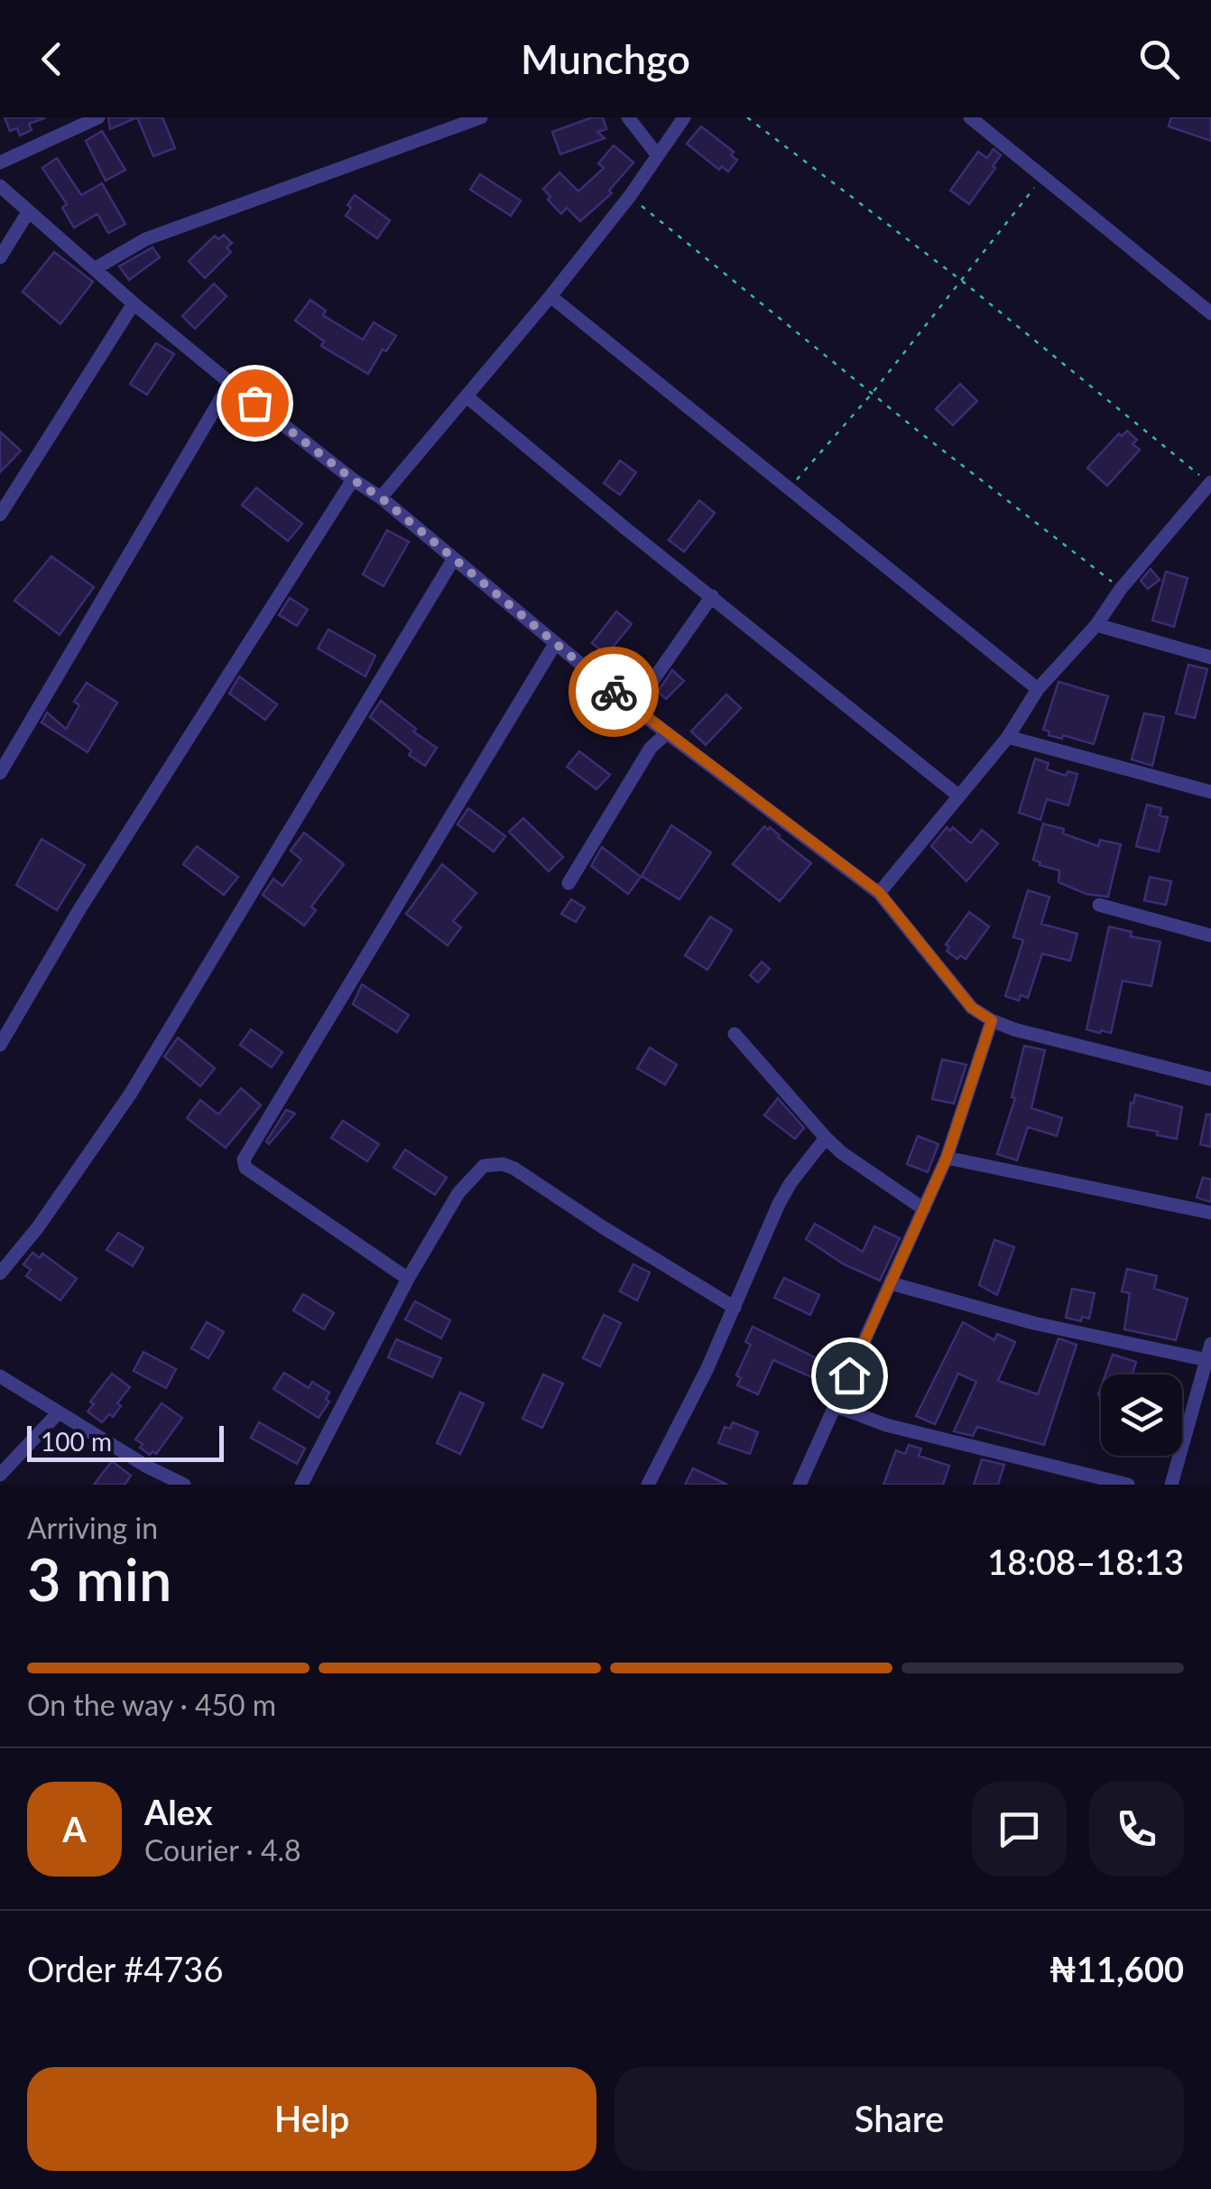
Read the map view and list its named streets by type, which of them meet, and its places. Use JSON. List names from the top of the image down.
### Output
{
  "scale_bar": "100 m",
  "page": {
    "header": "Munchgo",
    "scale": "100 m",
    "heading": ["3 min", "Arriving in", "18:08–18:13"],
    "panel": [
      "Alex",
      "Courier · 4.8",
      "Order #4736",
      "₦11,600"
    ],
    "bar": "On the way · 450 m",
    "round": "A",
    "buttons": ["Help", "Share"]
  }
}
